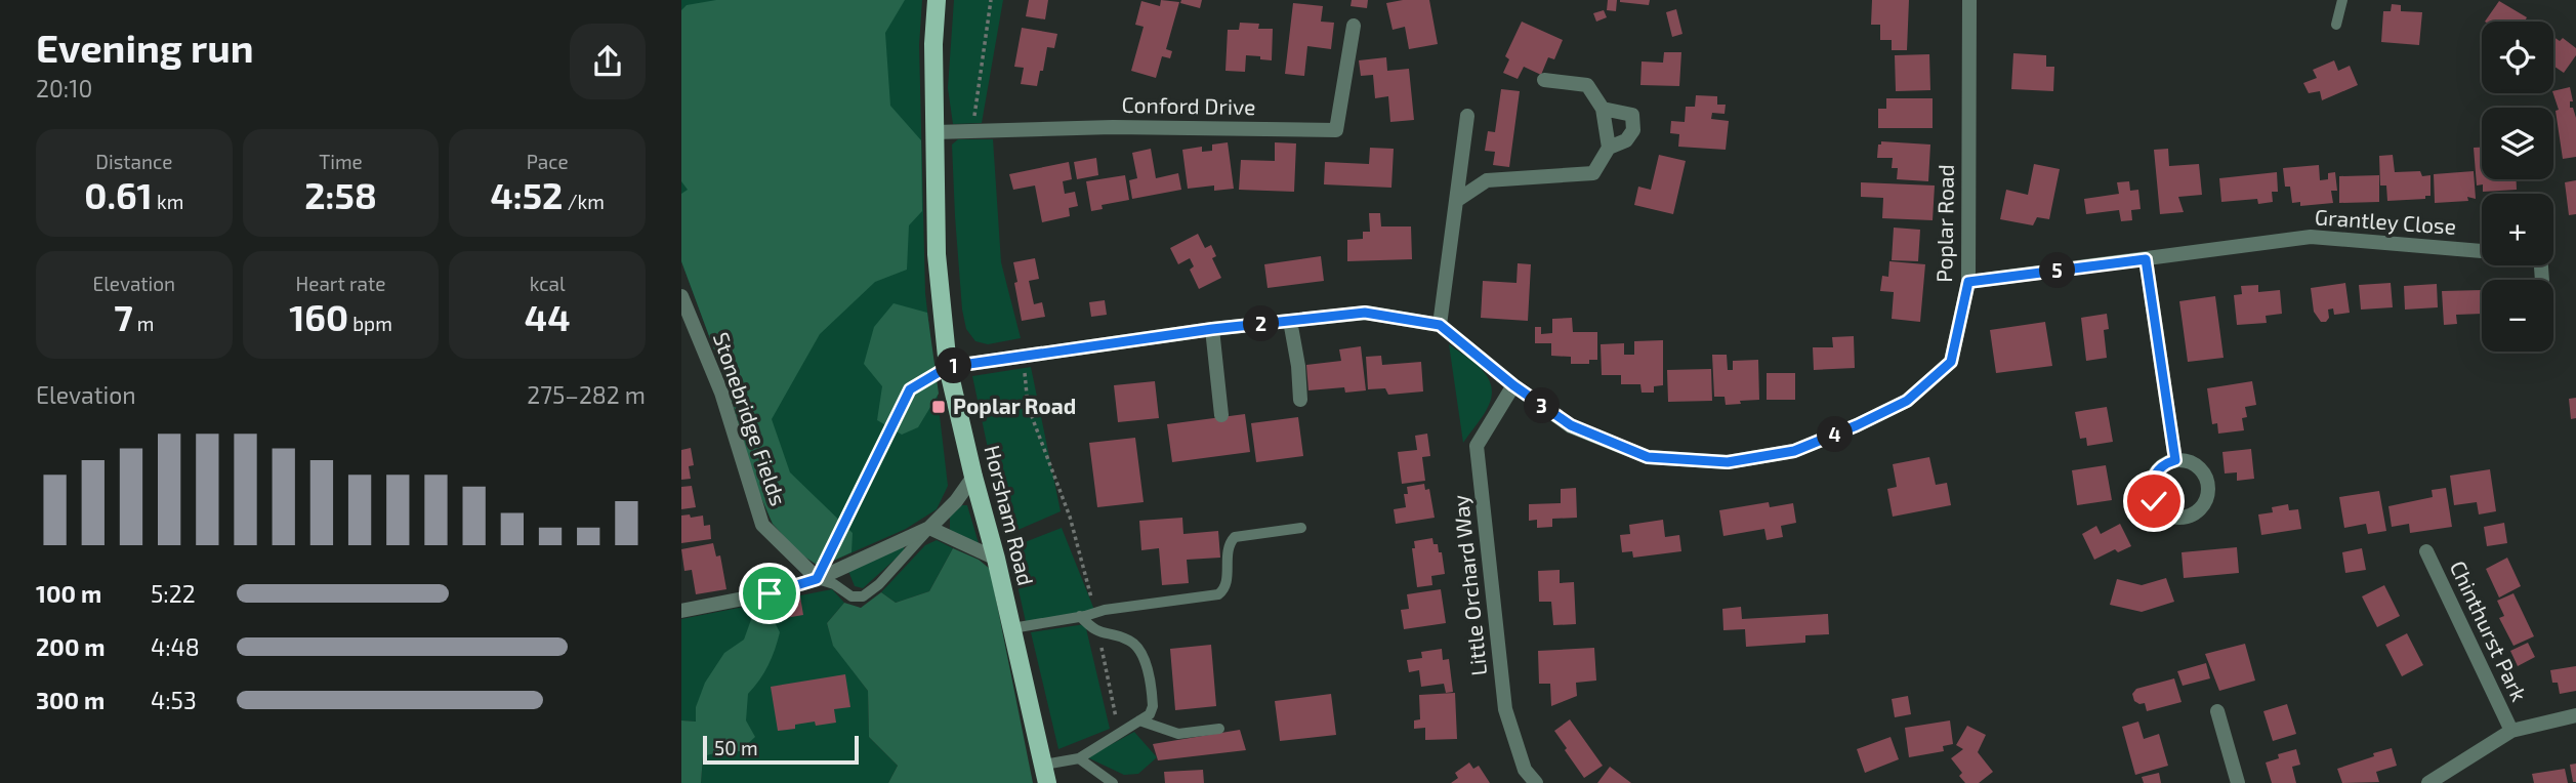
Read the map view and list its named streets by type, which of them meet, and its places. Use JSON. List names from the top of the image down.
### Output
{
  "streets": {
    "main road": ["Horsham Road"],
    "street": [
      "Conford Drive",
      "Grantley Close",
      "Poplar Road",
      "Stonebridge Fields",
      "Little Orchard Way",
      "Chinthurst Park"
    ]
  },
  "crossings": [
    ["Conford Drive", "Horsham Road"],
    ["Grantley Close", "Poplar Road"],
    ["Poplar Road", "Horsham Road"],
    ["Poplar Road", "Little Orchard Way"]
  ],
  "places": {
    "transit": ["Poplar Road"]
  },
  "scale_bar": "50 m",
  "page": {
    "heading": ["Evening run", "20:10"],
    "map_buttons": ["+", "−"],
    "stats": [
      ["Distance", "0.61 km"],
      ["Time", "2:58"],
      ["Pace", "4:52 /km"],
      ["Elevation", "7 m"],
      ["Heart rate", "160 bpm"],
      ["kcal", "44"]
    ],
    "pins": [
      "5",
      "2",
      "1",
      "3",
      "4"
    ],
    "chart": ["Elevation", "275–282 m"],
    "list": [
      {
        "name": "100 m",
        "note": "5:22"
      },
      {
        "name": "200 m",
        "note": "4:48"
      },
      {
        "name": "300 m",
        "note": "4:53"
      }
    ],
    "scale": "50 m"
  }
}
